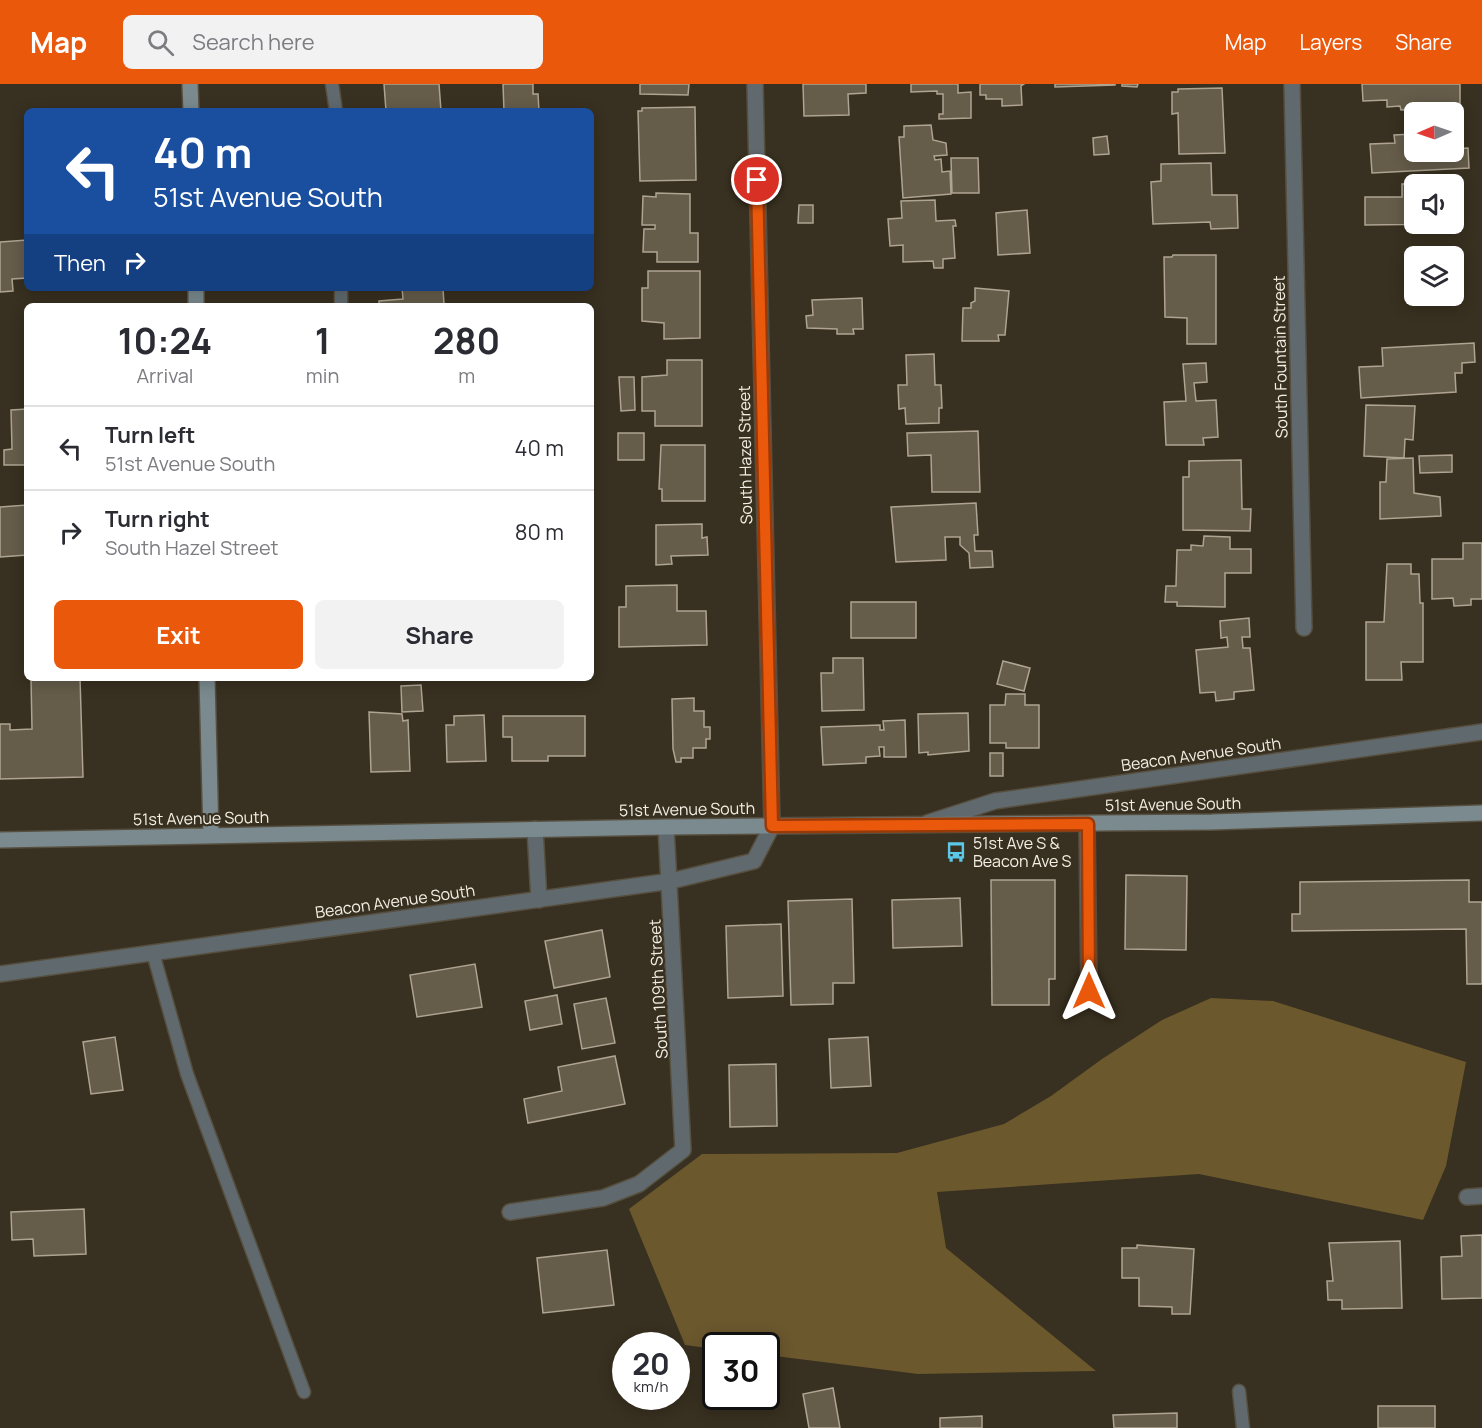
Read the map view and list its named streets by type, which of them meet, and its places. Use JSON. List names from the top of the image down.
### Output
{
  "streets": {
    "street": [
      "South Fountain Street",
      "South Hazel Street",
      "Beacon Avenue South",
      "51st Avenue South",
      "South 109th Street"
    ]
  },
  "crossings": [
    ["South Hazel Street", "Beacon Avenue South"],
    ["South Hazel Street", "51st Avenue South"],
    ["Beacon Avenue South", "51st Avenue South"],
    ["Beacon Avenue South", "South 109th Street"],
    ["51st Avenue South", "South 109th Street"]
  ],
  "places": {
    "bus stop": ["51st Ave S & Beacon Ave S"]
  },
  "north": "left",
  "page": {
    "header": "Map",
    "search": "Search here",
    "nav": ["Map", "Layers", "Share"],
    "turn": ["40 m", "51st Avenue South"],
    "then": "Then",
    "eta": [
      "10:24",
      "Arrival",
      "1",
      "min",
      "280",
      "m"
    ],
    "list": [
      {
        "name": "Turn left",
        "note": "51st Avenue South",
        "value": "40 m"
      },
      {
        "name": "Turn right",
        "note": "South Hazel Street",
        "value": "80 m"
      }
    ],
    "buttons": ["Exit", "Share"],
    "speed": "20 km/h",
    "limit": "30"
  }
}
